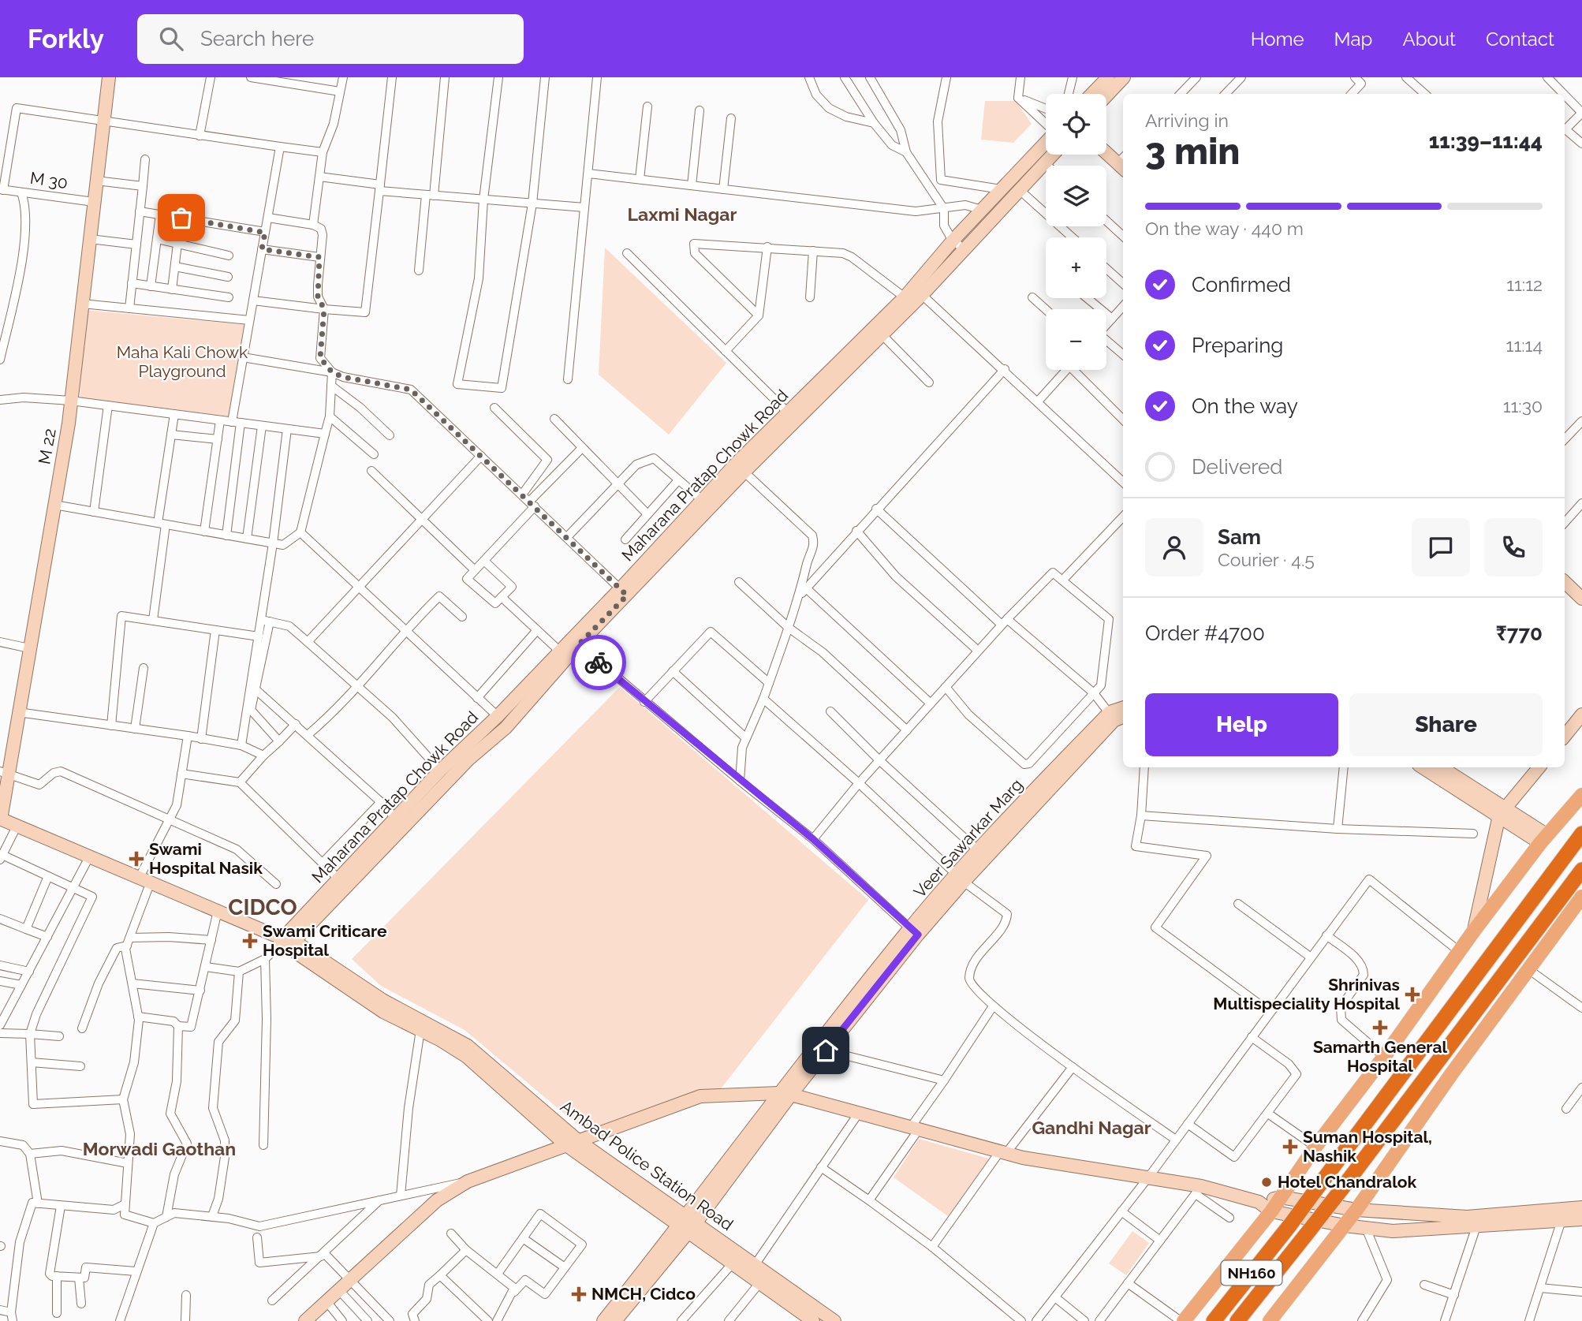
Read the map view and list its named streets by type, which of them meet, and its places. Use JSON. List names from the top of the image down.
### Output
{
  "streets": {
    "highway": ["NH160"],
    "street": [
      "M 30",
      "M 22",
      "Maharana Pratap Chowk Road",
      "Veer Sawarkar Marg",
      "Ambad Police Station Road"
    ]
  },
  "crossings": [
    ["M 30", "M 22"],
    ["M 22", "Ambad Police Station Road"],
    ["Maharana Pratap Chowk Road", "Ambad Police Station Road"],
    ["Veer Sawarkar Marg", "Ambad Police Station Road"]
  ],
  "districts": [
    "Laxmi Nagar",
    "CIDCO",
    "Gandhi Nagar",
    "Morwadi Gaothan"
  ],
  "parks": ["Maha Kali Chowk Playground"],
  "places": {
    "health": [
      "Swami Hospital Nasik",
      "Swami Criticare Hospital",
      "Shrinivas Multispeciality Hospital",
      "Samarth General Hospital",
      "Suman Hospital, Nashik",
      "NMCH, Cidco"
    ],
    "other": ["Hotel Chandralok"]
  },
  "page": {
    "header": "Forkly",
    "search": "Search here",
    "nav": [
      "Home",
      "Map",
      "About",
      "Contact"
    ],
    "map_buttons": ["+", "−"],
    "heading": ["3 min", "Arriving in", "11:39–11:44"],
    "panel": [
      "Sam",
      "Courier · 4.5",
      "Order #4700",
      "₹770"
    ],
    "bar": "On the way · 440 m",
    "list": [
      ["Confirmed", "11:12"],
      ["Preparing", "11:14"],
      ["On the way", "11:30"],
      "Delivered"
    ],
    "buttons": ["Help", "Share"]
  }
}
